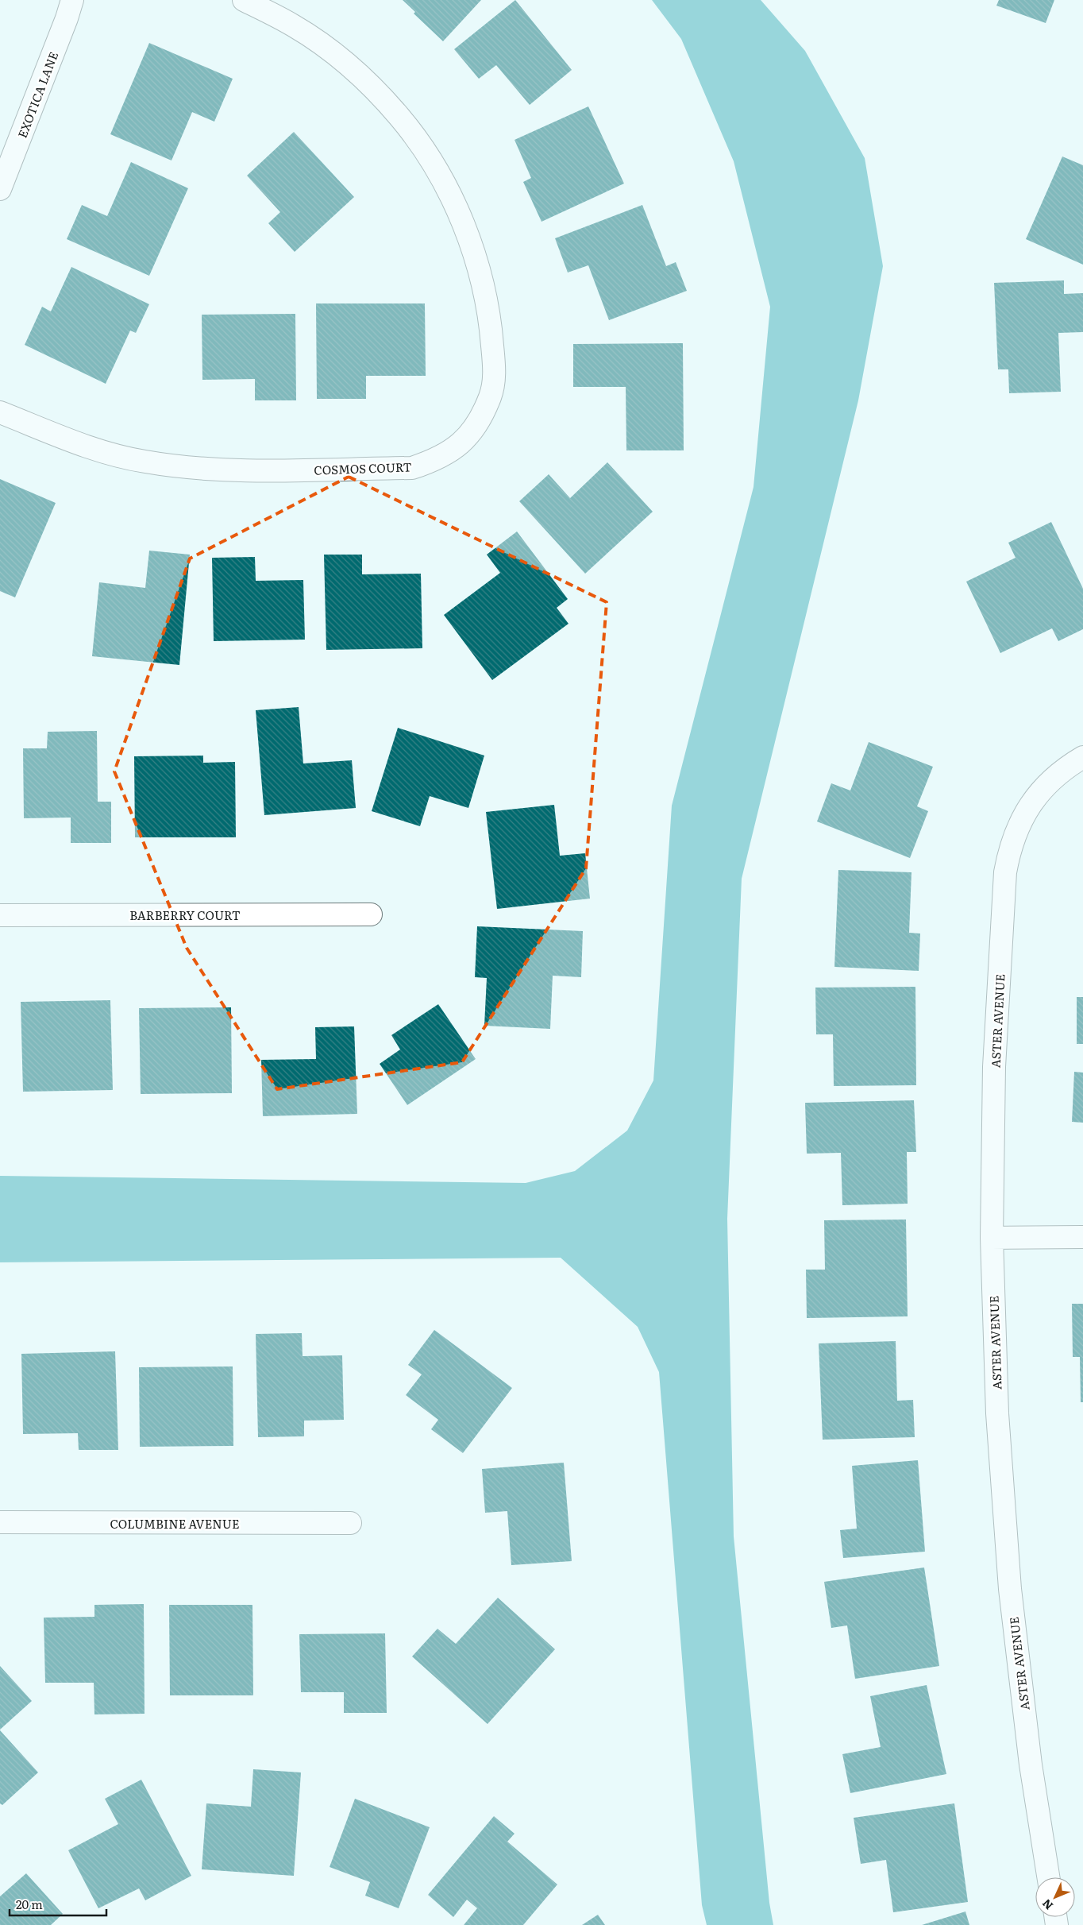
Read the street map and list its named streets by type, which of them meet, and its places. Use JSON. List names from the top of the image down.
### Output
{
  "streets": {
    "street": [
      "EXOTICA LANE",
      "COSMOS COURT",
      "BARBERRY COURT",
      "ASTER AVENUE",
      "COLUMBINE AVENUE"
    ]
  },
  "scale_bar": "20 m",
  "north": "bottom left"
}
